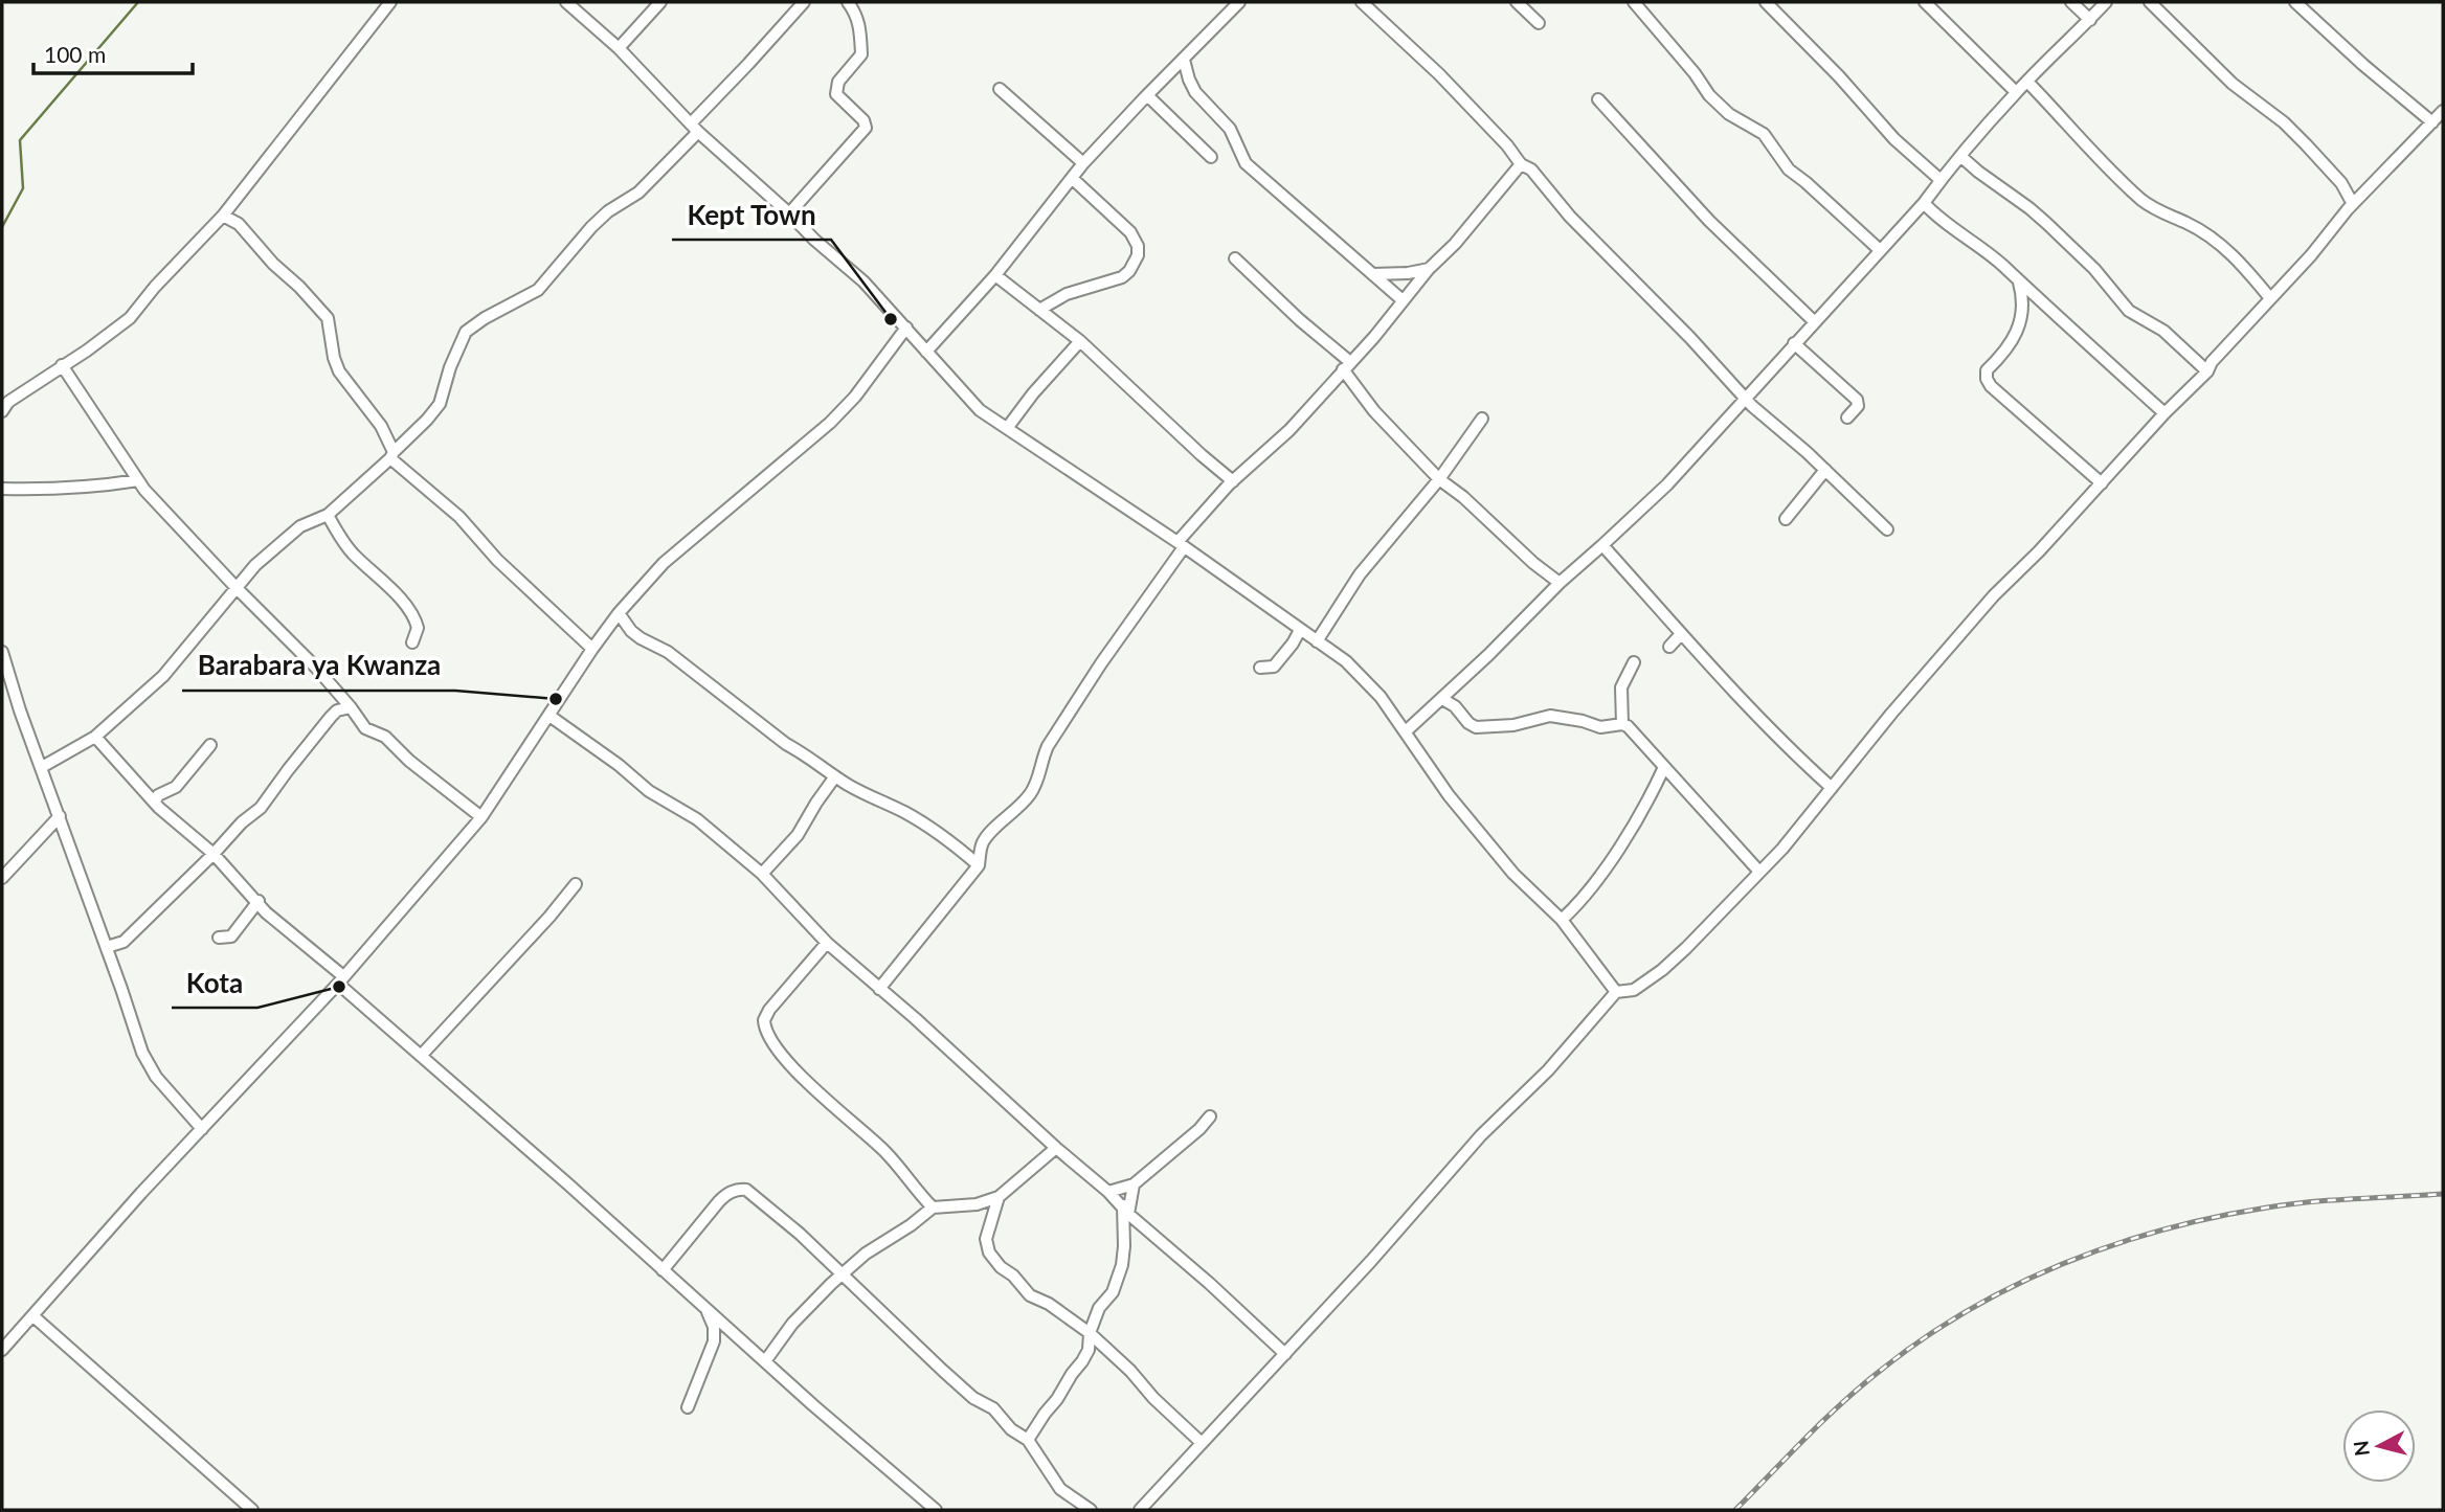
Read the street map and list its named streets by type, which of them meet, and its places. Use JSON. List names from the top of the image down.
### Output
{
  "places": ["Kept Town", "Barabara ya Kwanza", "Kota"],
  "scale_bar": "100 m",
  "north": "left"
}
